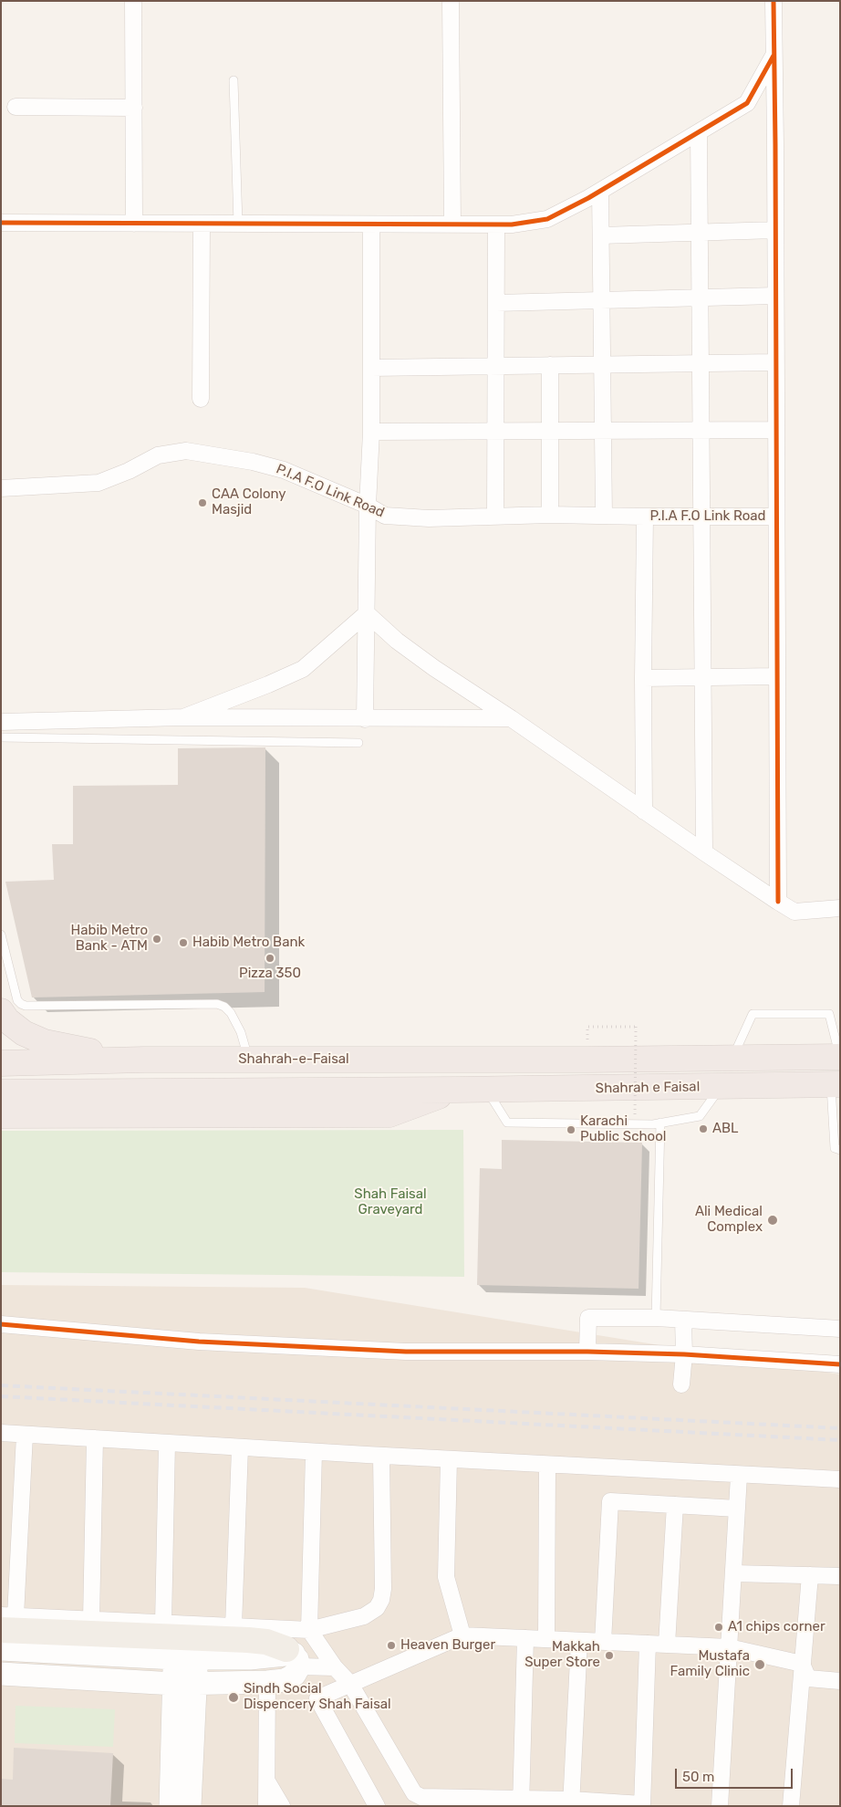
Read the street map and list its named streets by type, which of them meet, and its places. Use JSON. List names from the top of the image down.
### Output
{
  "streets": {
    "highway": ["Shahrah-e-Faisal", "Shahrah e Faisal"],
    "street": ["P.I.A F.O Link Road"]
  },
  "crossings": [
    ["Shahrah-e-Faisal", "Shahrah e Faisal"]
  ],
  "parks": ["Shah Faisal Graveyard"],
  "places": [
    "CAA Colony Masjid",
    "Habib Metro Bank - ATM",
    "Habib Metro Bank",
    "Pizza 350",
    "ABL",
    "Karachi Public School",
    "Ali Medical Complex",
    "A1 chips corner",
    "Heaven Burger",
    "Makkah Super Store",
    "Mustafa Family Clinic",
    "Sindh Social Dispencery Shah Faisal"
  ],
  "scale_bar": "50 m"
}
